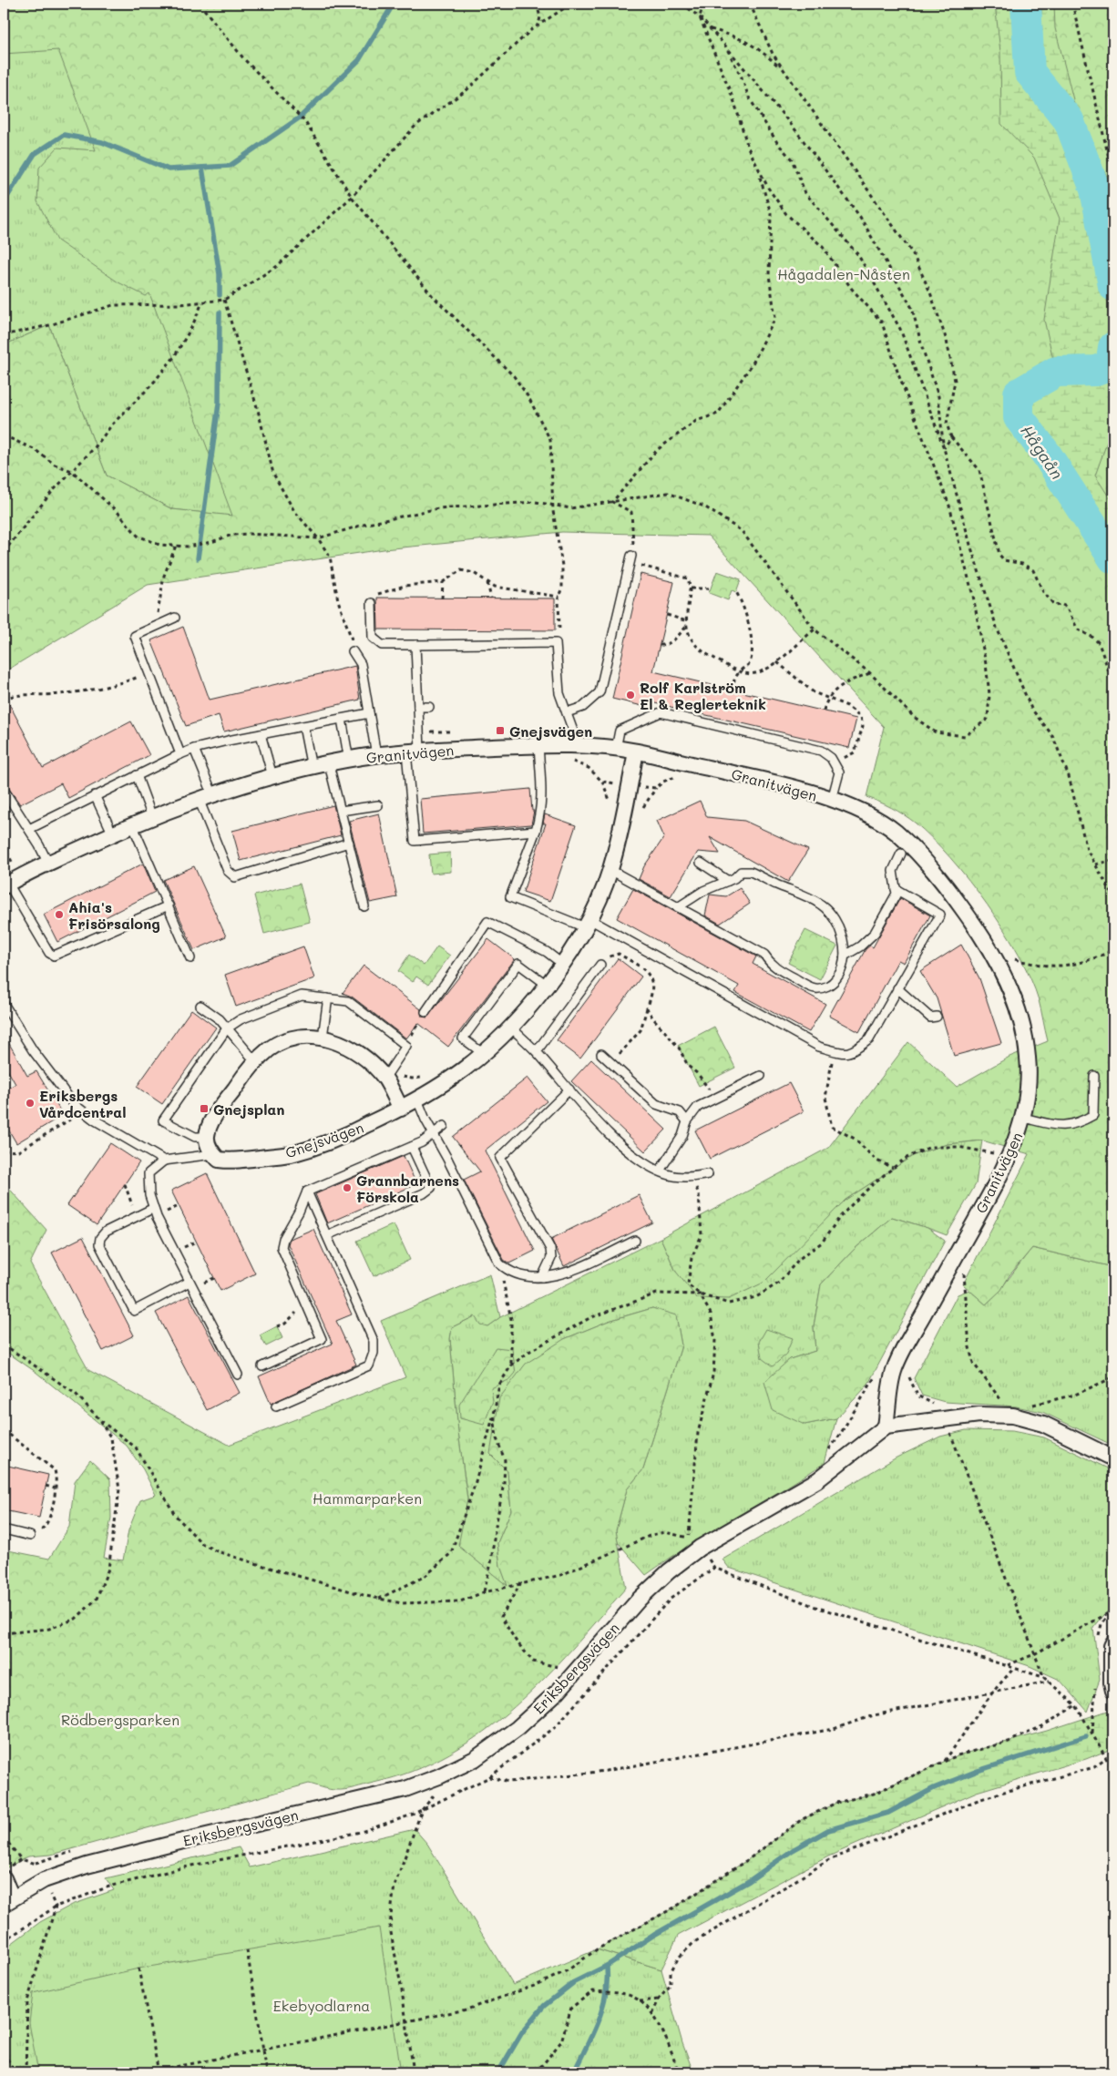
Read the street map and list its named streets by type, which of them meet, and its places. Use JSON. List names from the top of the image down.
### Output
{
  "streets": {
    "street": ["Granitvägen", "Gnejsvägen", "Eriksbergsvägen"]
  },
  "crossings": [
    ["Granitvägen", "Gnejsvägen"],
    ["Granitvägen", "Eriksbergsvägen"]
  ],
  "water": ["Hågaån"],
  "parks": [
    "Hågadalen-Nåsten",
    "Hammarparken",
    "Rödbergsparken",
    "Ekebyodlarna"
  ],
  "places": {
    "other": [
      "Rolf Karlström El & Reglerteknik",
      "Ahia's Frisörsalong",
      "Eriksbergs Vårdcentral",
      "Grannbarnens Förskola"
    ],
    "transit": ["Gnejsvägen", "Gnejsplan"]
  }
}
